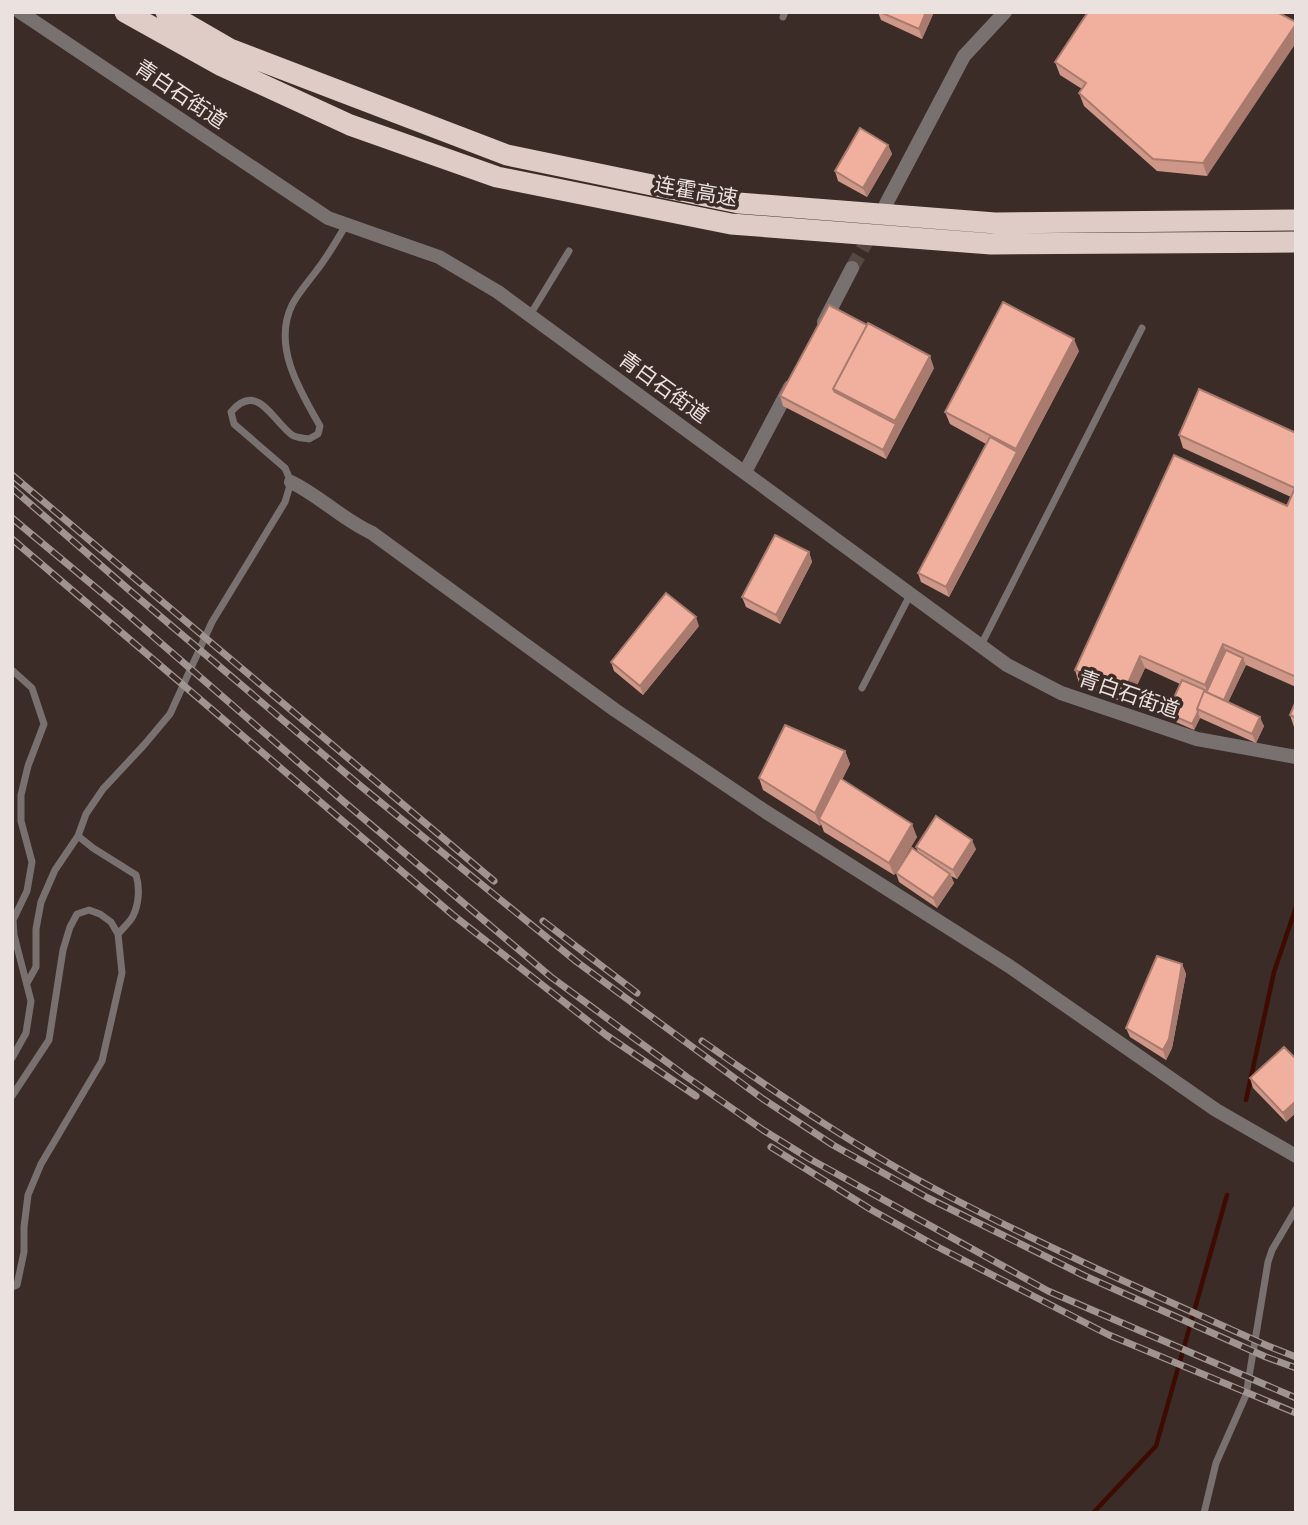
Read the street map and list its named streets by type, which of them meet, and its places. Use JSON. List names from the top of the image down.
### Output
{
  "streets": {
    "highway": ["连霍高速"],
    "street": ["青白石街道"]
  }
}
